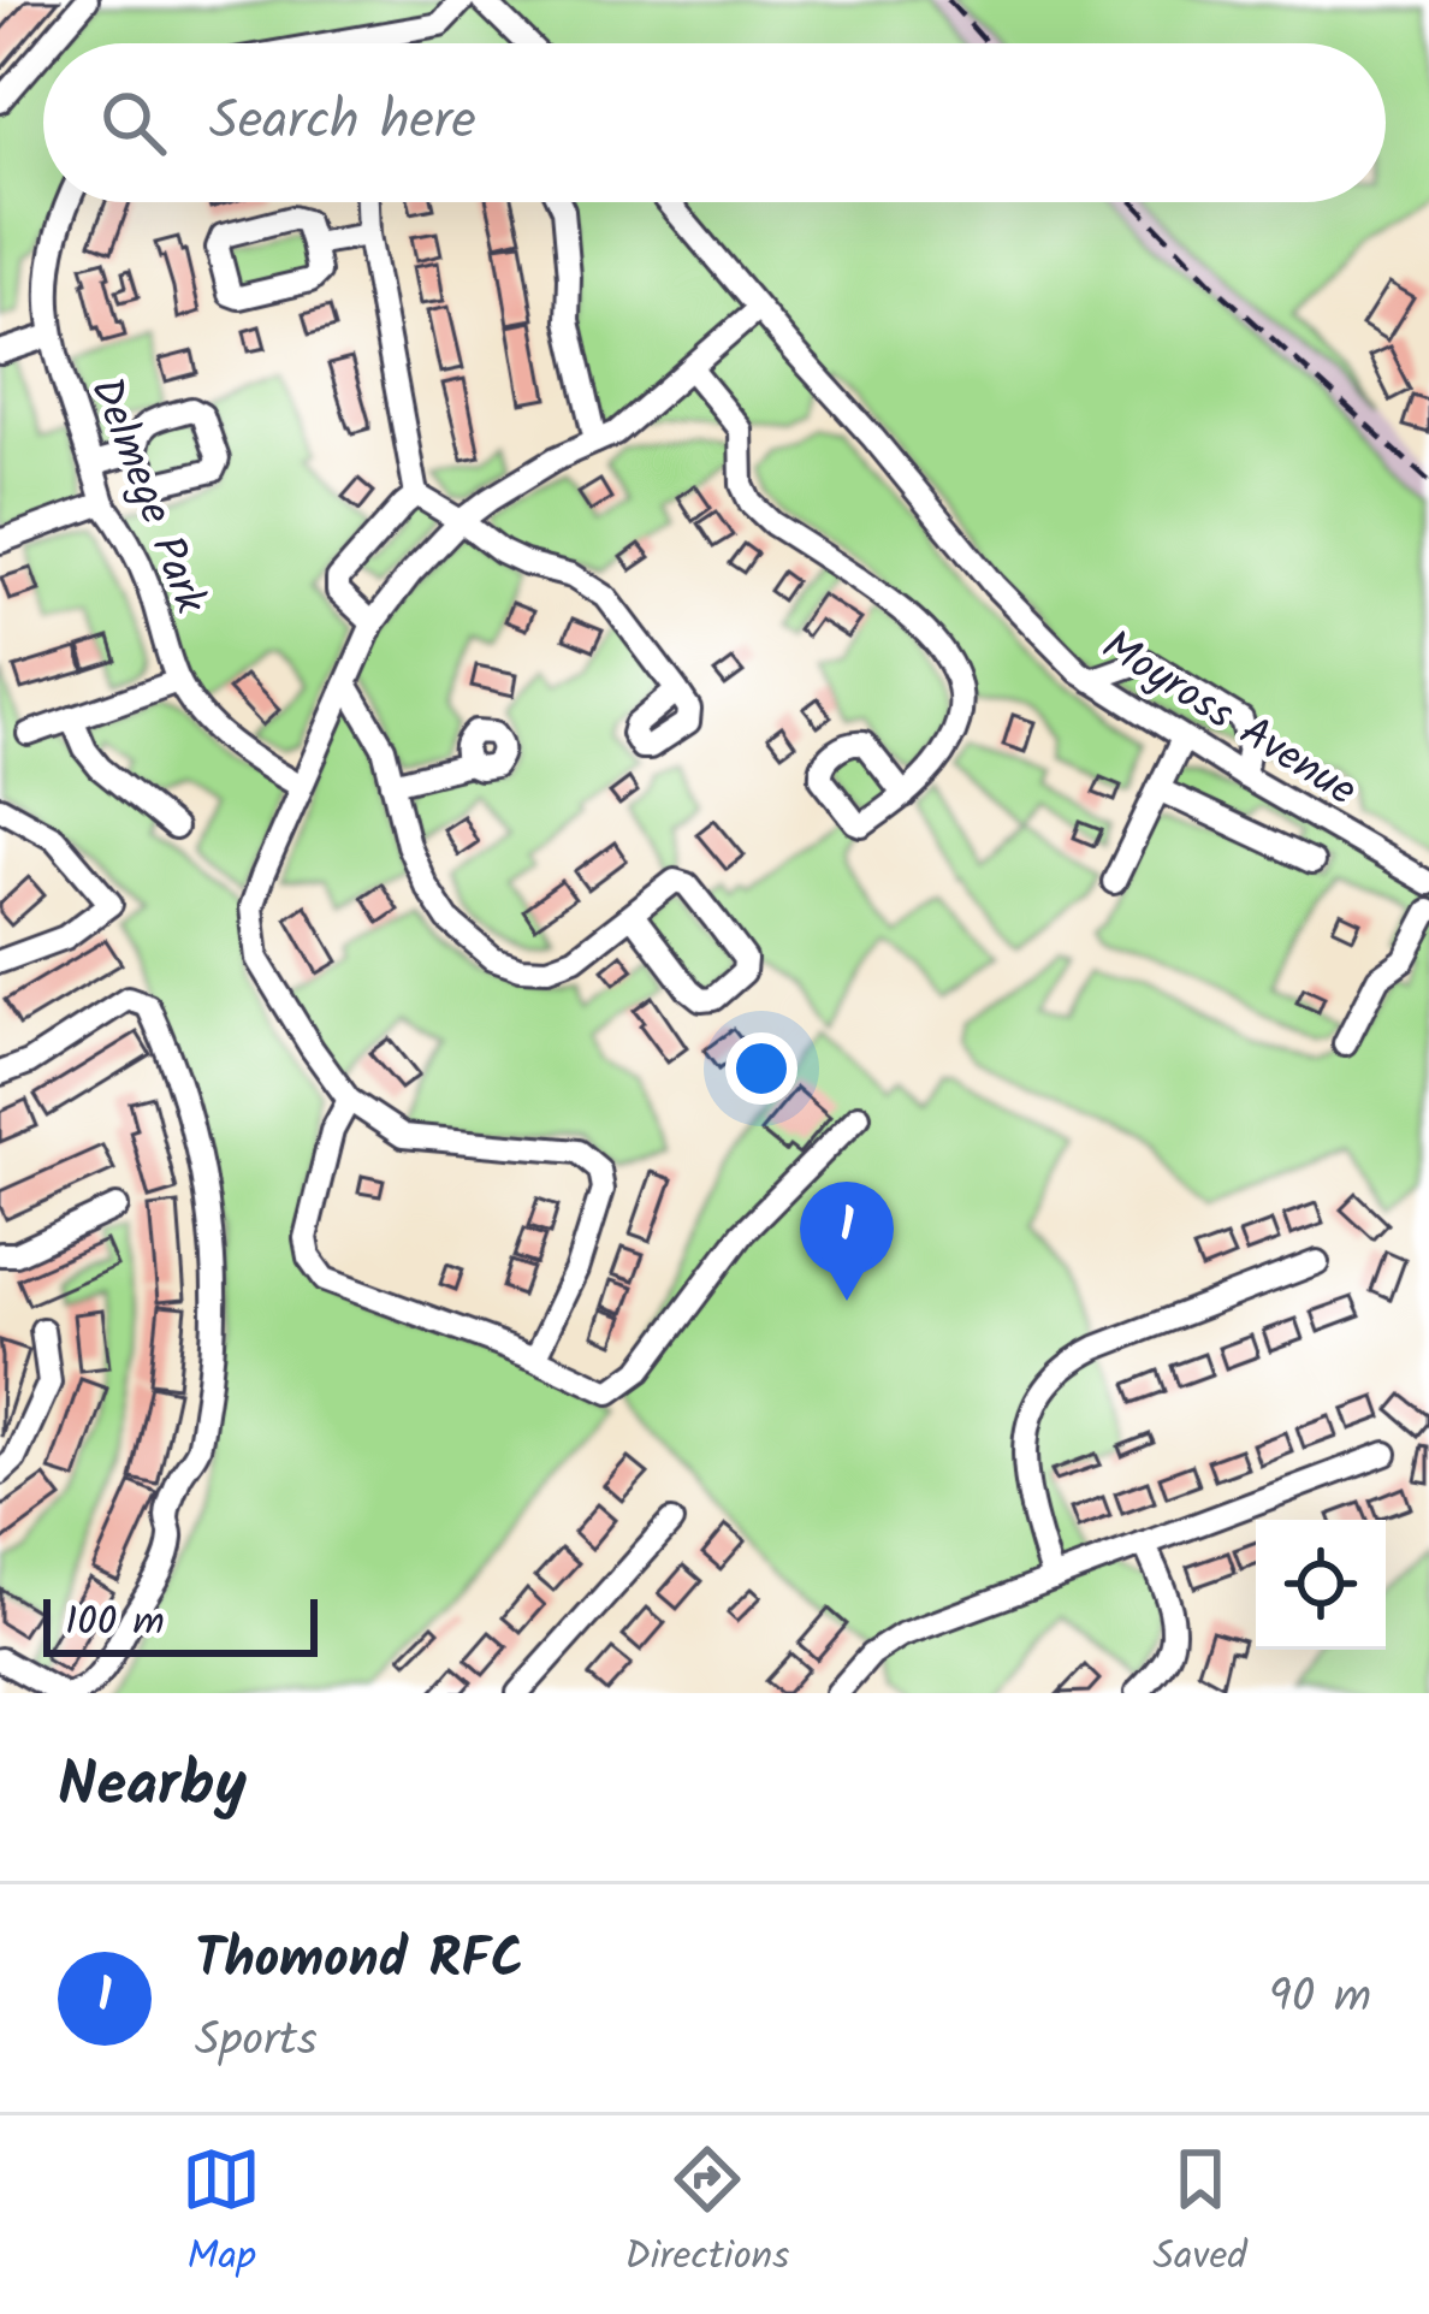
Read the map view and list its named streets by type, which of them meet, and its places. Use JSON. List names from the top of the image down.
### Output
{
  "streets": {
    "street": ["Delmege Park", "Moyross Avenue"]
  },
  "scale_bar": "100 m",
  "page": {
    "search": "Search here",
    "pins": "1",
    "scale": "100 m",
    "heading": "Nearby",
    "list": [
      {
        "mark": "1",
        "name": "Thomond RFC",
        "note": "Sports",
        "value": "90 m"
      }
    ],
    "nav": ["Map", "Directions", "Saved"]
  }
}
